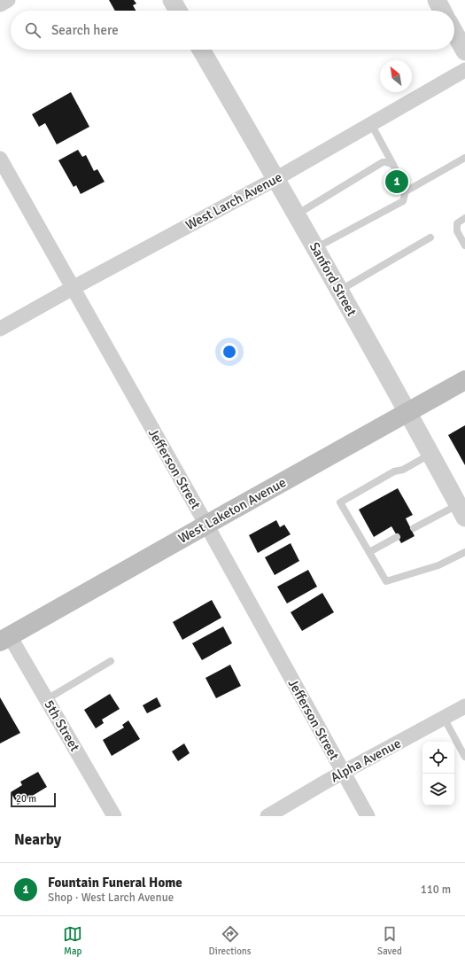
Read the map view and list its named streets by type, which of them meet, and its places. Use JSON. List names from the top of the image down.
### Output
{
  "streets": {
    "main road": ["West Laketon Avenue"],
    "street": [
      "West Larch Avenue",
      "Sanford Street",
      "Jefferson Street",
      "5th Street",
      "Alpha Avenue"
    ]
  },
  "crossings": [
    ["West Larch Avenue", "Sanford Street"],
    ["West Larch Avenue", "Jefferson Street"],
    ["Sanford Street", "West Laketon Avenue"],
    ["Jefferson Street", "West Laketon Avenue"],
    ["Jefferson Street", "Alpha Avenue"],
    ["West Laketon Avenue", "5th Street"]
  ],
  "scale_bar": "20 m",
  "north": "top left",
  "page": {
    "search": "Search here",
    "pins": "1",
    "scale": "20 m",
    "heading": "Nearby",
    "list": [
      {
        "mark": "1",
        "name": "Fountain Funeral Home",
        "note": "Shop · West Larch Avenue",
        "value": "110 m"
      }
    ],
    "nav": ["Map", "Directions", "Saved"]
  }
}
